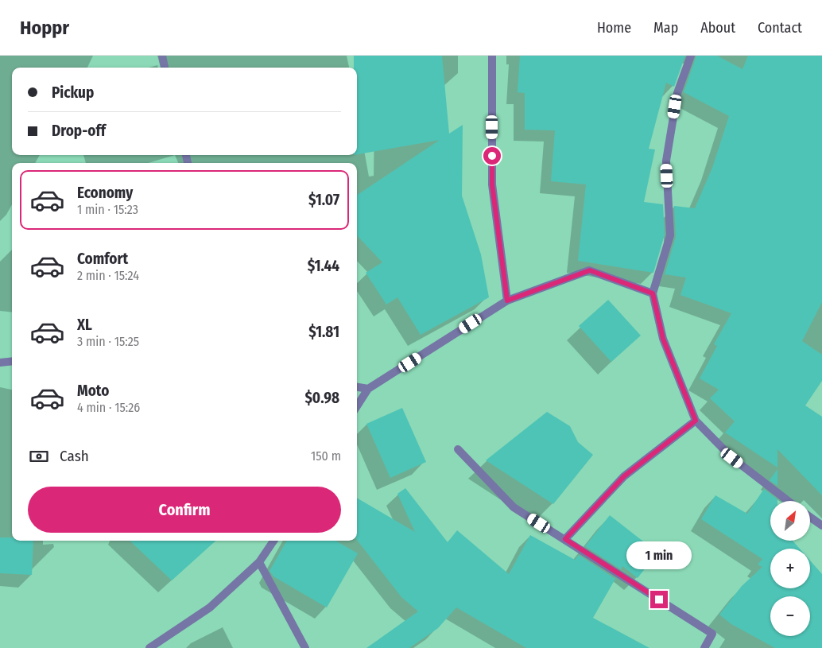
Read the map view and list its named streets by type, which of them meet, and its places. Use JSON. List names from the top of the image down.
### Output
{
  "north": "top right",
  "page": {
    "header": "Hoppr",
    "nav": [
      "Home",
      "Map",
      "About",
      "Contact"
    ],
    "banner": ["Pickup", "Drop-off"],
    "list": [
      {
        "name": "Economy",
        "note": "1 min · 15:23",
        "value": "$1.07"
      },
      {
        "name": "Comfort",
        "note": "2 min · 15:24",
        "value": "$1.44"
      },
      {
        "name": "XL",
        "note": "3 min · 15:25",
        "value": "$1.81"
      },
      {
        "name": "Moto",
        "note": "4 min · 15:26",
        "value": "$0.98"
      }
    ],
    "pay": ["Cash", "150 m"],
    "buttons": "Confirm",
    "map_buttons": ["+", "−"],
    "bubble": "1 min"
  }
}
